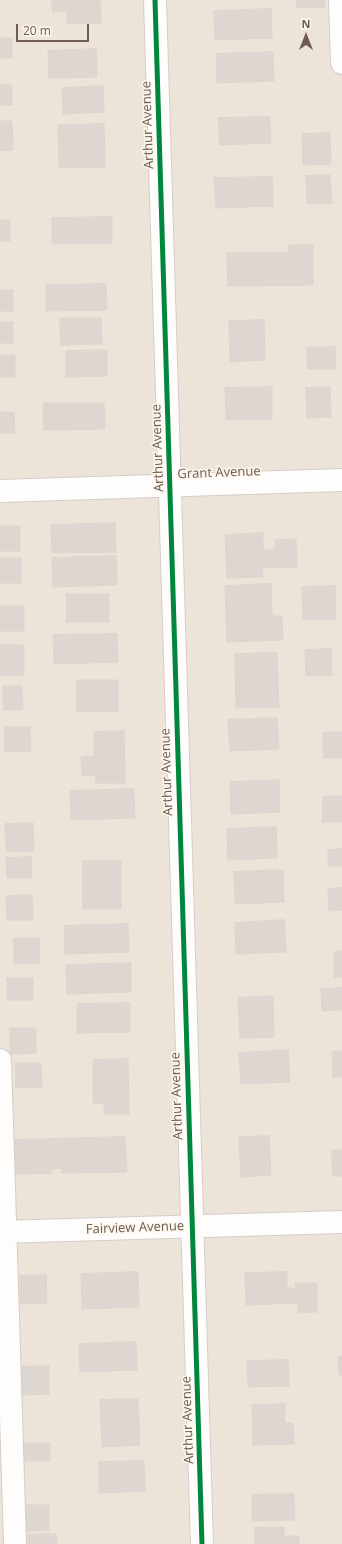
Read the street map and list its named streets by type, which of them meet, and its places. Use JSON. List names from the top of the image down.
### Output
{
  "streets": {
    "street": ["Arthur Avenue", "Grant Avenue", "Fairview Avenue"]
  },
  "crossings": [
    ["Arthur Avenue", "Grant Avenue"],
    ["Arthur Avenue", "Fairview Avenue"]
  ],
  "scale_bar": "20 m",
  "north": "top"
}
